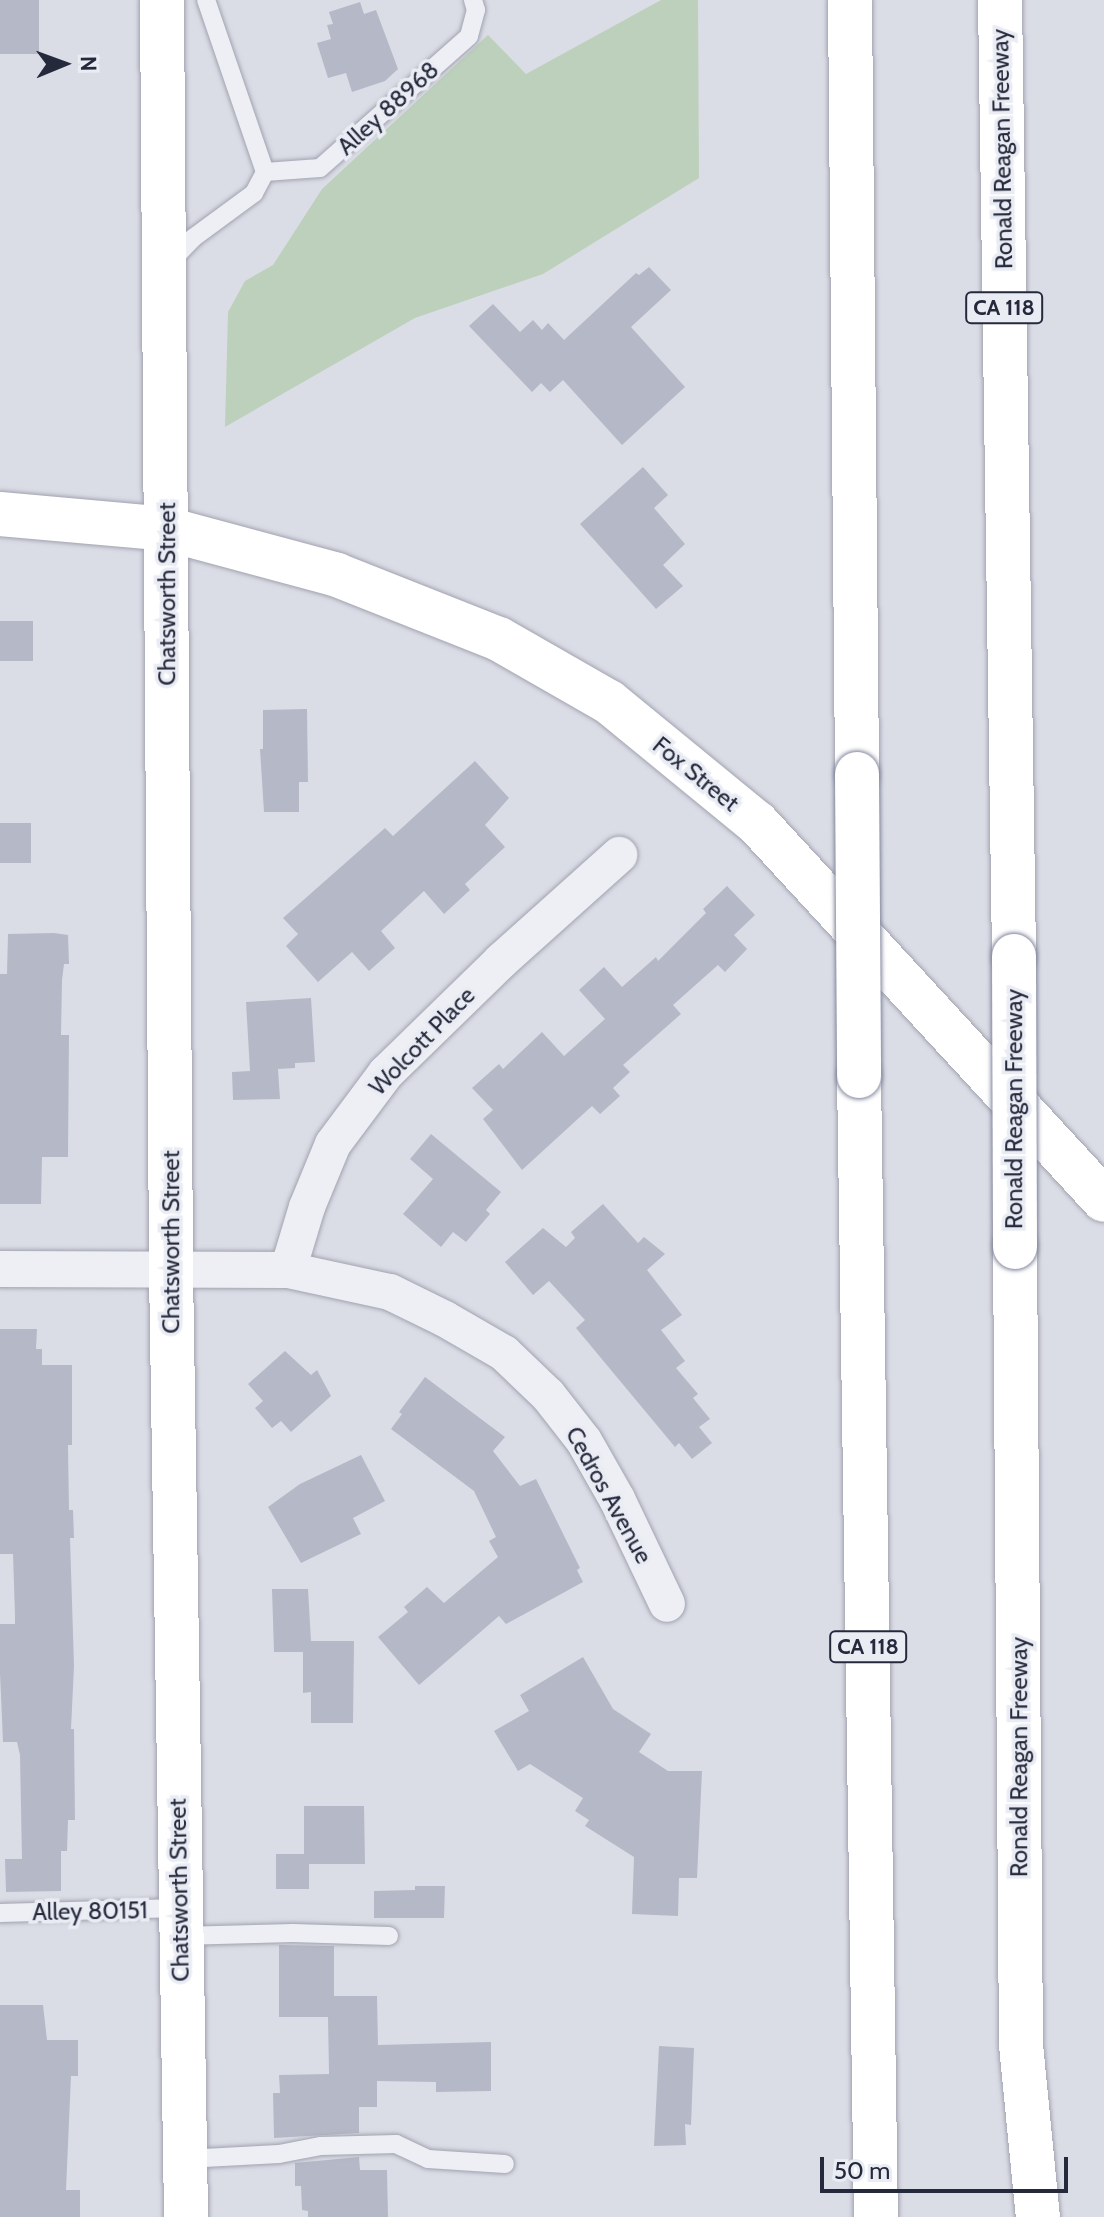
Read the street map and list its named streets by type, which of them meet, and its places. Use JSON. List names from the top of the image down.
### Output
{
  "streets": {
    "main road": [
      "Ronald Reagan Freeway",
      "CA 118",
      "Chatsworth Street",
      "Fox Street"
    ],
    "street": ["Wolcott Place", "Cedros Avenue"],
    "lane": ["Alley 88968", "Alley 80151"]
  },
  "crossings": [
    ["Chatsworth Street", "Fox Street"],
    ["Chatsworth Street", "Cedros Avenue"],
    ["Chatsworth Street", "Alley 80151"],
    ["Wolcott Place", "Cedros Avenue"]
  ],
  "scale_bar": "50 m",
  "north": "right"
}
